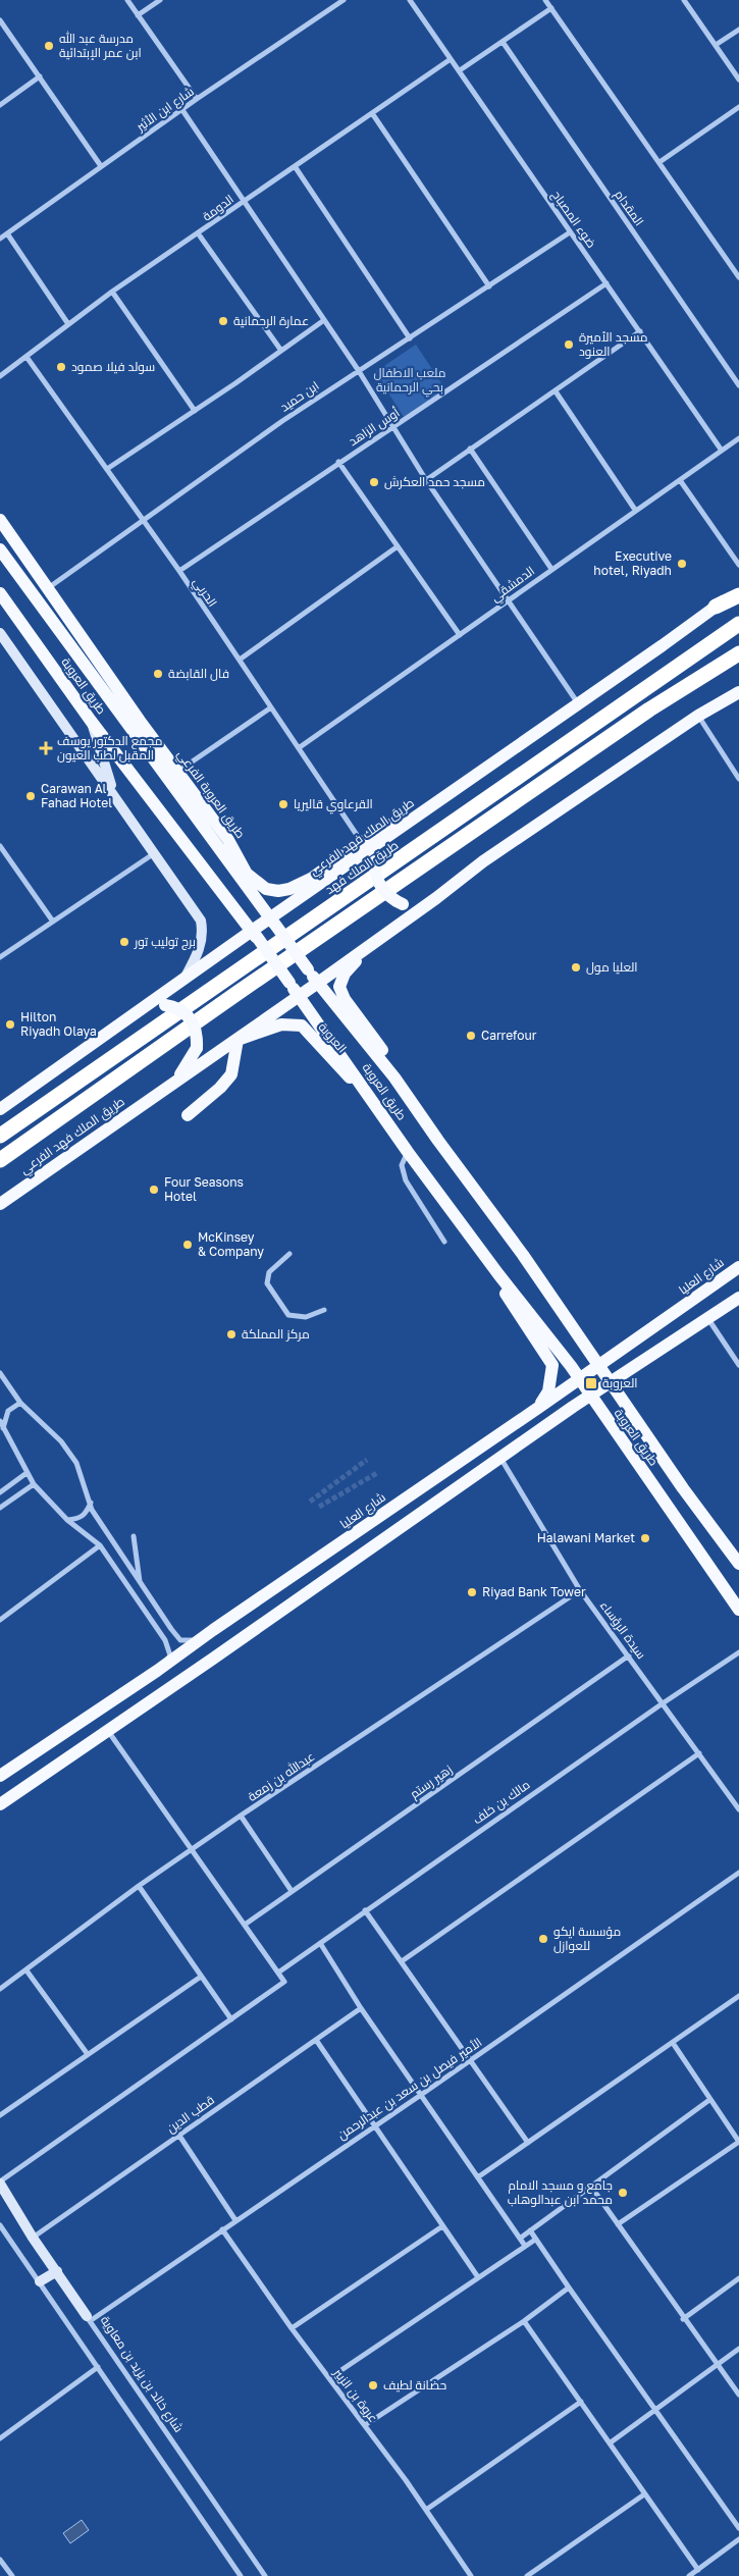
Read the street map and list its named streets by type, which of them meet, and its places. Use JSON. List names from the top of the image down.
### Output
{
  "streets": {
    "highway": ["طريق الملك فهد"],
    "main road": [
      "طريق العروبة",
      "طريق العروبة الفرعي",
      "طريق الملك فهد الفرعي",
      "العروبة",
      "شارع العليا"
    ],
    "street": [
      "شارع ابن الأثير",
      "الدومة",
      "المقدام",
      "ضوء المصباح",
      "ابن حميد",
      "أوس الزاهد",
      "الدمشقي",
      "الحربي",
      "سيدة الرؤساء",
      "عبدالله بن زمعة",
      "زهير رستم",
      "مالك بن خلف",
      "الأمير فيصل بن سعد بن عبدالرحمن",
      "قطب الدين",
      "شارع خالد بن يزيد بن معاوية",
      "عروة بن الزبير"
    ]
  },
  "crossings": [
    ["الدومة", "ضوء المصباح"],
    ["الدومة", "الحربي"],
    ["ضوء المصباح", "ابن حميد"],
    ["ضوء المصباح", "أوس الزاهد"],
    ["ضوء المصباح", "الدمشقي"],
    ["ابن حميد", "الحربي"],
    ["ابن حميد", "طريق العروبة الفرعي"],
    ["أوس الزاهد", "الحربي"],
    ["الدمشقي", "الحربي"],
    ["الحربي", "طريق العروبة الفرعي"],
    ["طريق العروبة", "طريق الملك فهد الفرعي"],
    ["طريق العروبة", "العروبة"],
    ["طريق العروبة", "شارع العليا"],
    ["طريق العروبة الفرعي", "طريق الملك فهد الفرعي"],
    ["طريق الملك فهد الفرعي", "العروبة"],
    ["سيدة الرؤساء", "عبدالله بن زمعة"],
    ["سيدة الرؤساء", "زهير رستم"],
    ["سيدة الرؤساء", "مالك بن خلف"],
    ["الأمير فيصل بن سعد بن عبدالرحمن", "شارع خالد بن يزيد بن معاوية"],
    ["الأمير فيصل بن سعد بن عبدالرحمن", "عروة بن الزبير"],
    ["قطب الدين", "شارع خالد بن يزيد بن معاوية"]
  ],
  "parks": ["ملعب الاطفال بحي الرحمانية"],
  "places": {
    "other": [
      "مدرسة عبد الله ابن عمر الإبتدائية",
      "عمارة الرحمانية",
      "مسجد الأميرة العنود",
      "سولد فيلا صمود",
      "مسجد حمد العكرش",
      "Executive hotel, Riyadh",
      "فال القابضة",
      "Carawan Al Fahad Hotel",
      "القرعاوي قاليريا",
      "برج توليب تور",
      "العليا مول",
      "Hilton Riyadh Olaya",
      "Carrefour",
      "Four Seasons Hotel",
      "McKinsey & Company",
      "مركز المملكة",
      "Halawani Market",
      "Riyad Bank Tower",
      "مؤسسة ايكو للعوازل",
      "جامع و مسجد الامام محمد ابن عبدالوهاب",
      "حضانة لطيف"
    ],
    "health": ["مجمع الدكتور يوسف المقبل لطب العيون"],
    "transit": ["العروبة"]
  }
}
